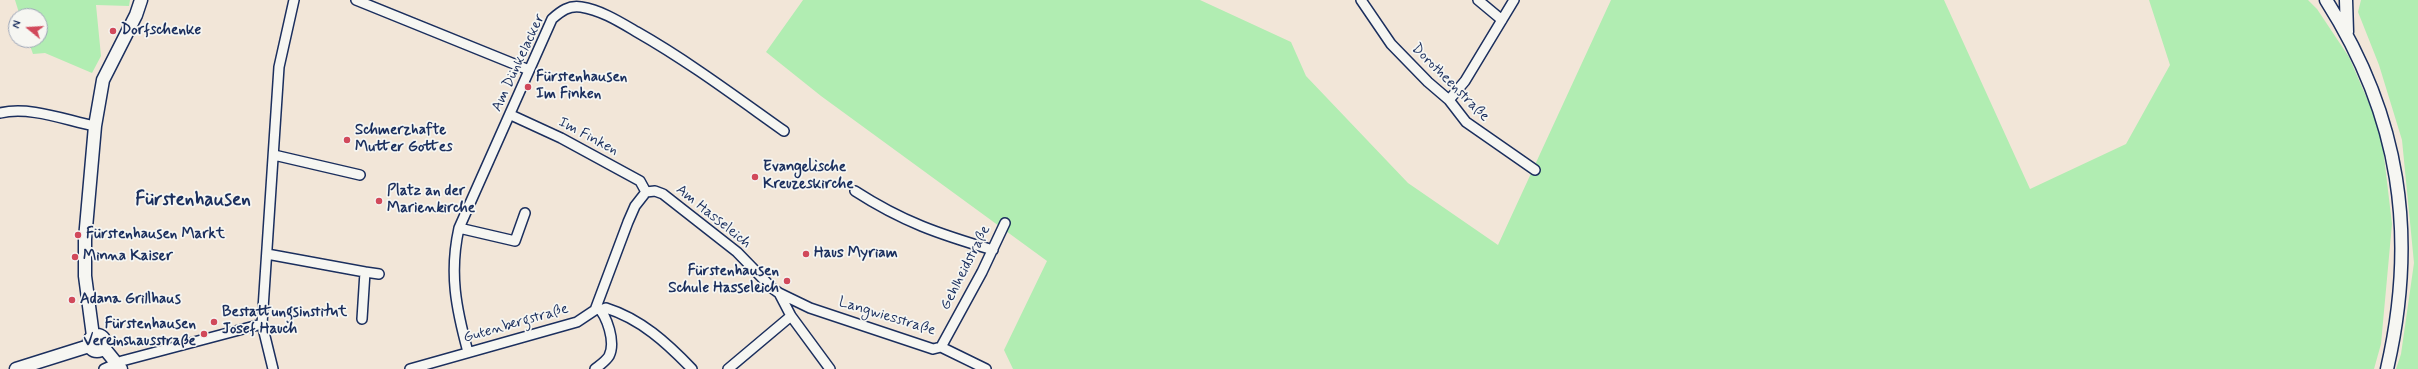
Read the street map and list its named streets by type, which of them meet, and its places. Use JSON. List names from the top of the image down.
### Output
{
  "streets": {
    "street": [
      "Am Dünkelacker",
      "Dorotheenstraße",
      "Im Finken",
      "Am Hasseleich",
      "Gehlheidstraße",
      "Langwiesstraße",
      "Gutenbergstraße"
    ]
  },
  "crossings": [
    ["Am Dünkelacker", "Im Finken"],
    ["Am Dünkelacker", "Gutenbergstraße"],
    ["Im Finken", "Am Hasseleich"],
    ["Am Hasseleich", "Langwiesstraße"],
    ["Gehlheidstraße", "Langwiesstraße"]
  ],
  "districts": ["Fürstenhausen"],
  "places": [
    "Dorfschenke",
    "Fürstenhausen Im Finken",
    "Schmerzhafte Mutter Gottes",
    "Evangelische Kreuzeskirche",
    "Platz an der Marienkirche",
    "Fürstenhausen Markt",
    "Haus Myriam",
    "Minna Kaiser",
    "Fürstenhausen Schule Hasseleich",
    "Adana Grillhaus",
    "Bestattungsinstitut Josef Hauch",
    "Fürstenhausen Vereinshausstraße"
  ],
  "north": "left"
}
